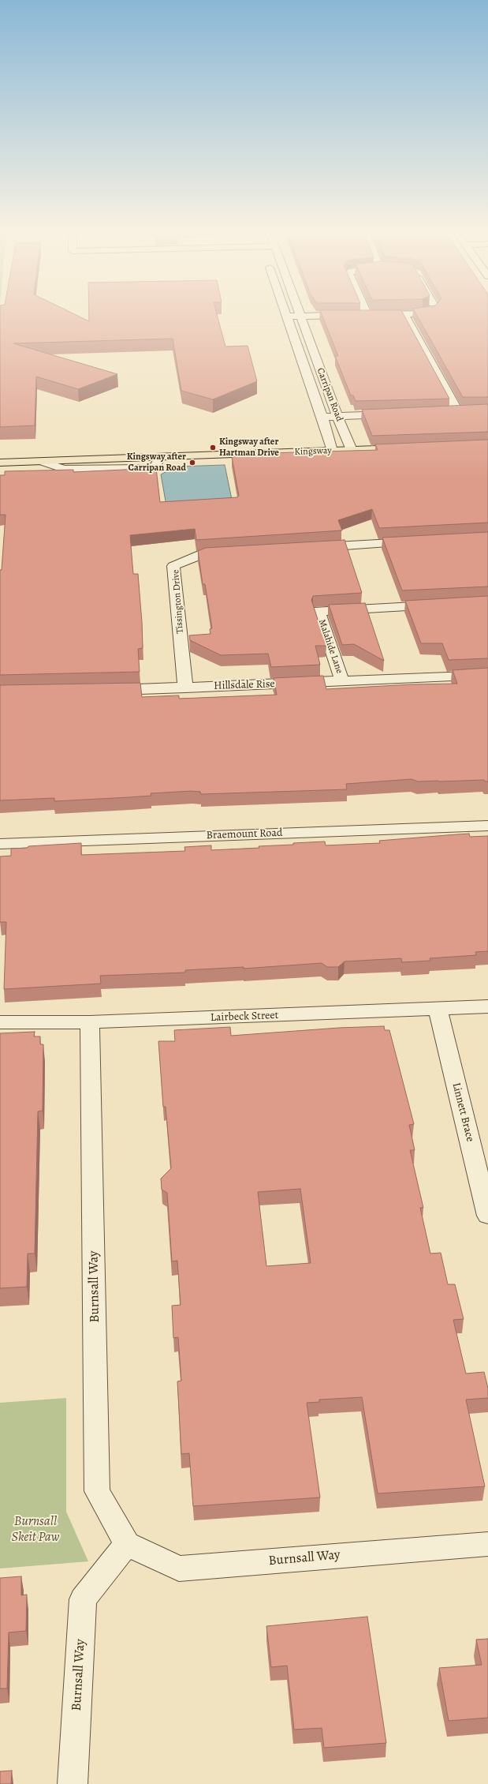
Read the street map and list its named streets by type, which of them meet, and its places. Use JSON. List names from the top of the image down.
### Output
{
  "streets": {
    "main road": ["Kingsway"],
    "street": [
      "Carripan Road",
      "Tissington Drive",
      "Malahide Lane",
      "Hillsdale Rise",
      "Braemount Road",
      "Lairbeck Street",
      "Linnett Brace",
      "Burnsall Way"
    ]
  },
  "crossings": [
    ["Carripan Road", "Kingsway"],
    ["Tissington Drive", "Hillsdale Rise"],
    ["Malahide Lane", "Hillsdale Rise"],
    ["Lairbeck Street", "Linnett Brace"],
    ["Lairbeck Street", "Burnsall Way"]
  ],
  "parks": ["Burnsall Skeit Paw"],
  "places": ["Kingsway after Hartman Drive", "Kingsway after Carripan Road"]
}
